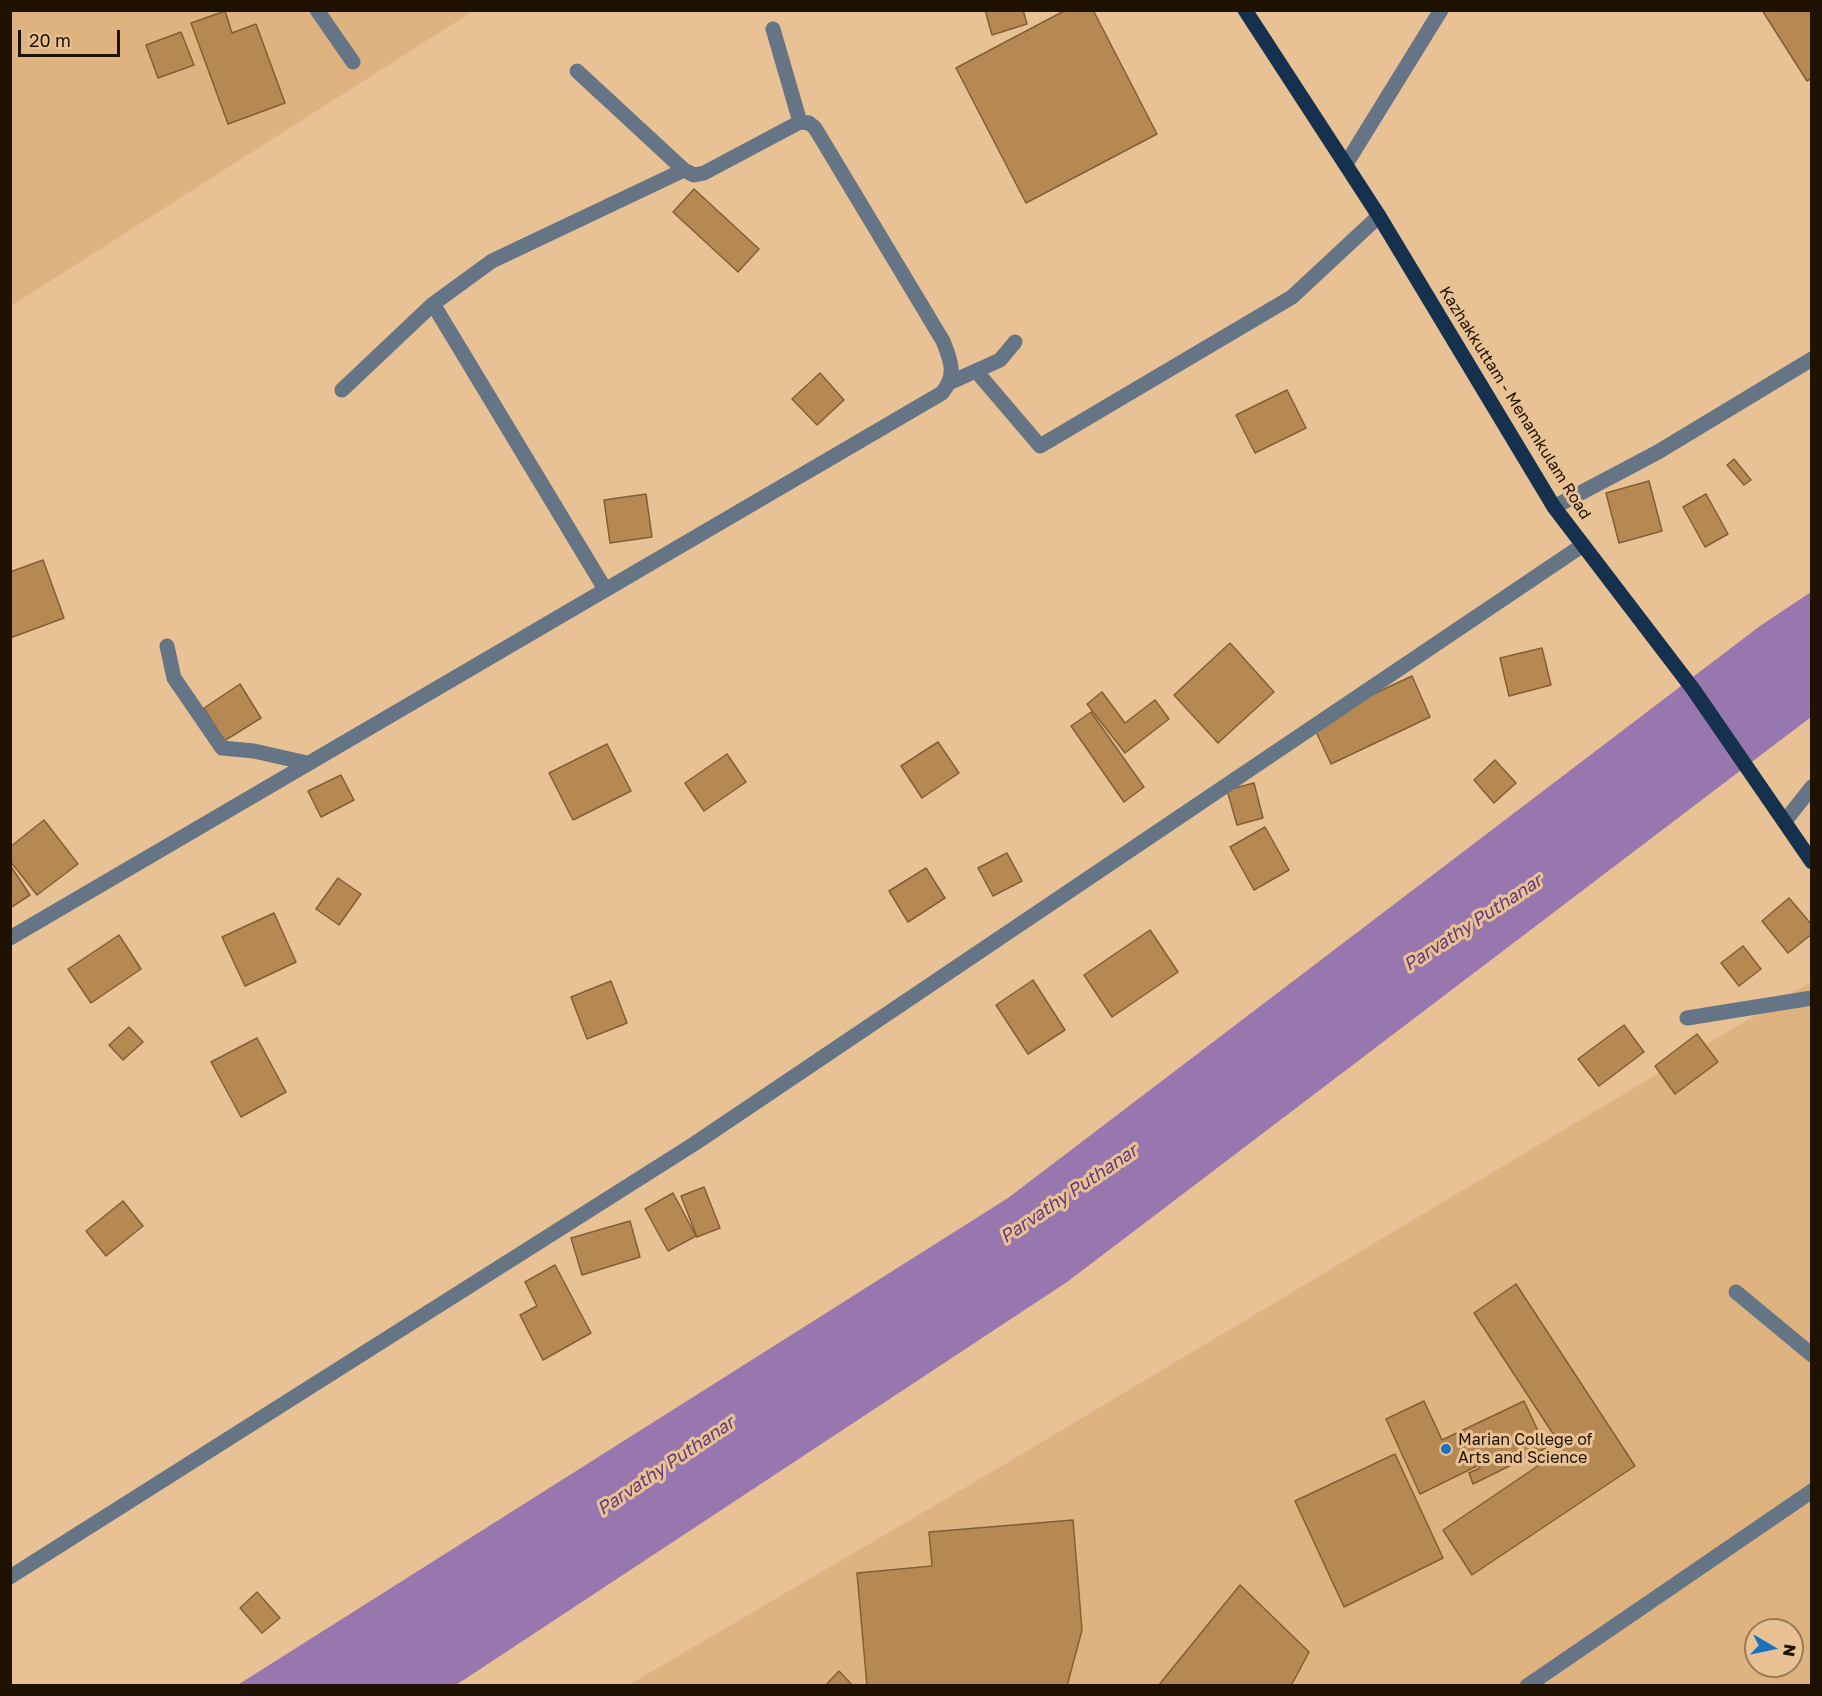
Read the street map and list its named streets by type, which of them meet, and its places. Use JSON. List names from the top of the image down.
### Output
{
  "streets": {
    "main road": ["Kazhakkuttam - Menamkulam Road"]
  },
  "water": ["Parvathy Puthanar"],
  "places": ["Marian College of Arts and Science"],
  "scale_bar": "20 m",
  "north": "right"
}
